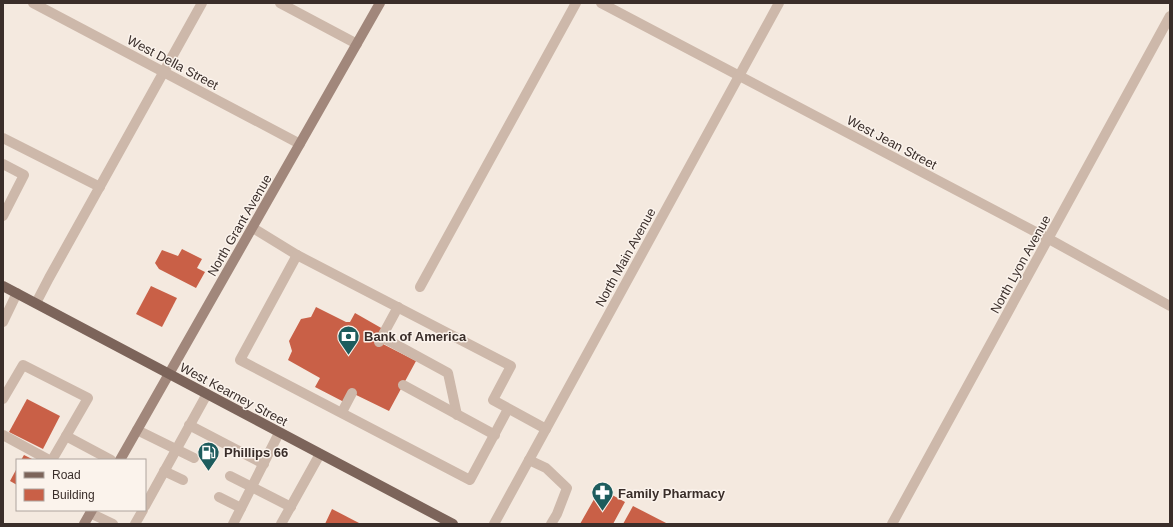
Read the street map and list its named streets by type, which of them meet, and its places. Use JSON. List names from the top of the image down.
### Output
{
  "streets": {
    "main road": ["North Grant Avenue", "West Kearney Street"],
    "street": [
      "West Della Street",
      "West Jean Street",
      "North Main Avenue",
      "North Lyon Avenue"
    ]
  },
  "crossings": [
    ["West Della Street", "North Grant Avenue"],
    ["West Jean Street", "North Main Avenue"],
    ["West Jean Street", "North Lyon Avenue"],
    ["North Grant Avenue", "West Kearney Street"]
  ],
  "places": {
    "bank": ["Bank of America"],
    "fuel station": ["Phillips 66"],
    "pharmacy": ["Family Pharmacy"]
  },
  "legend": ["Road", "Building"]
}
